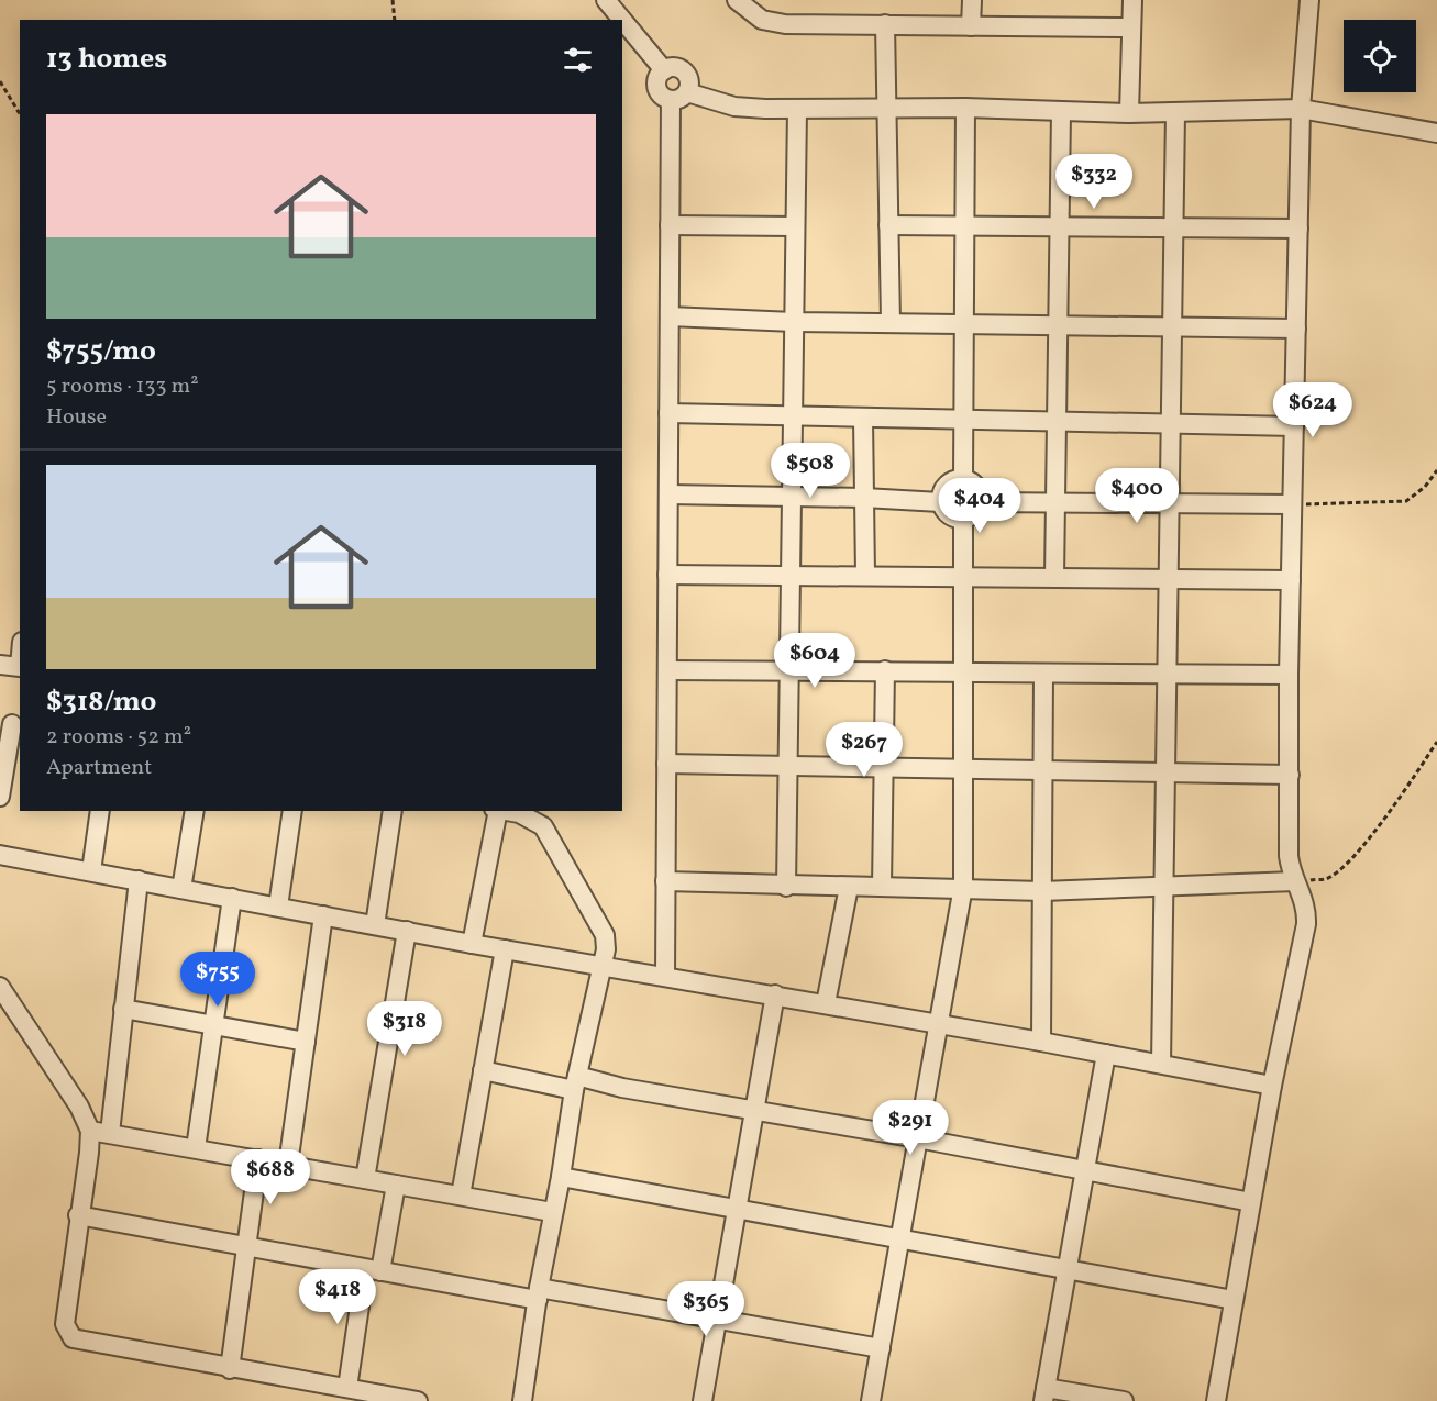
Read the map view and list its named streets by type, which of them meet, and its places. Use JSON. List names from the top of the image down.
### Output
{
  "page": {
    "heading": "13 homes",
    "list": [
      {
        "name": "$755/mo",
        "note": "5 rooms · 133 m² · House"
      },
      {
        "name": "$318/mo",
        "note": "2 rooms · 52 m² · Apartment"
      }
    ],
    "price": [
      "$332",
      "$624",
      "$508",
      "$400",
      "$404",
      "$604",
      "$267",
      "$755",
      "$318",
      "$291",
      "$688",
      "$418",
      "$365"
    ]
  }
}
